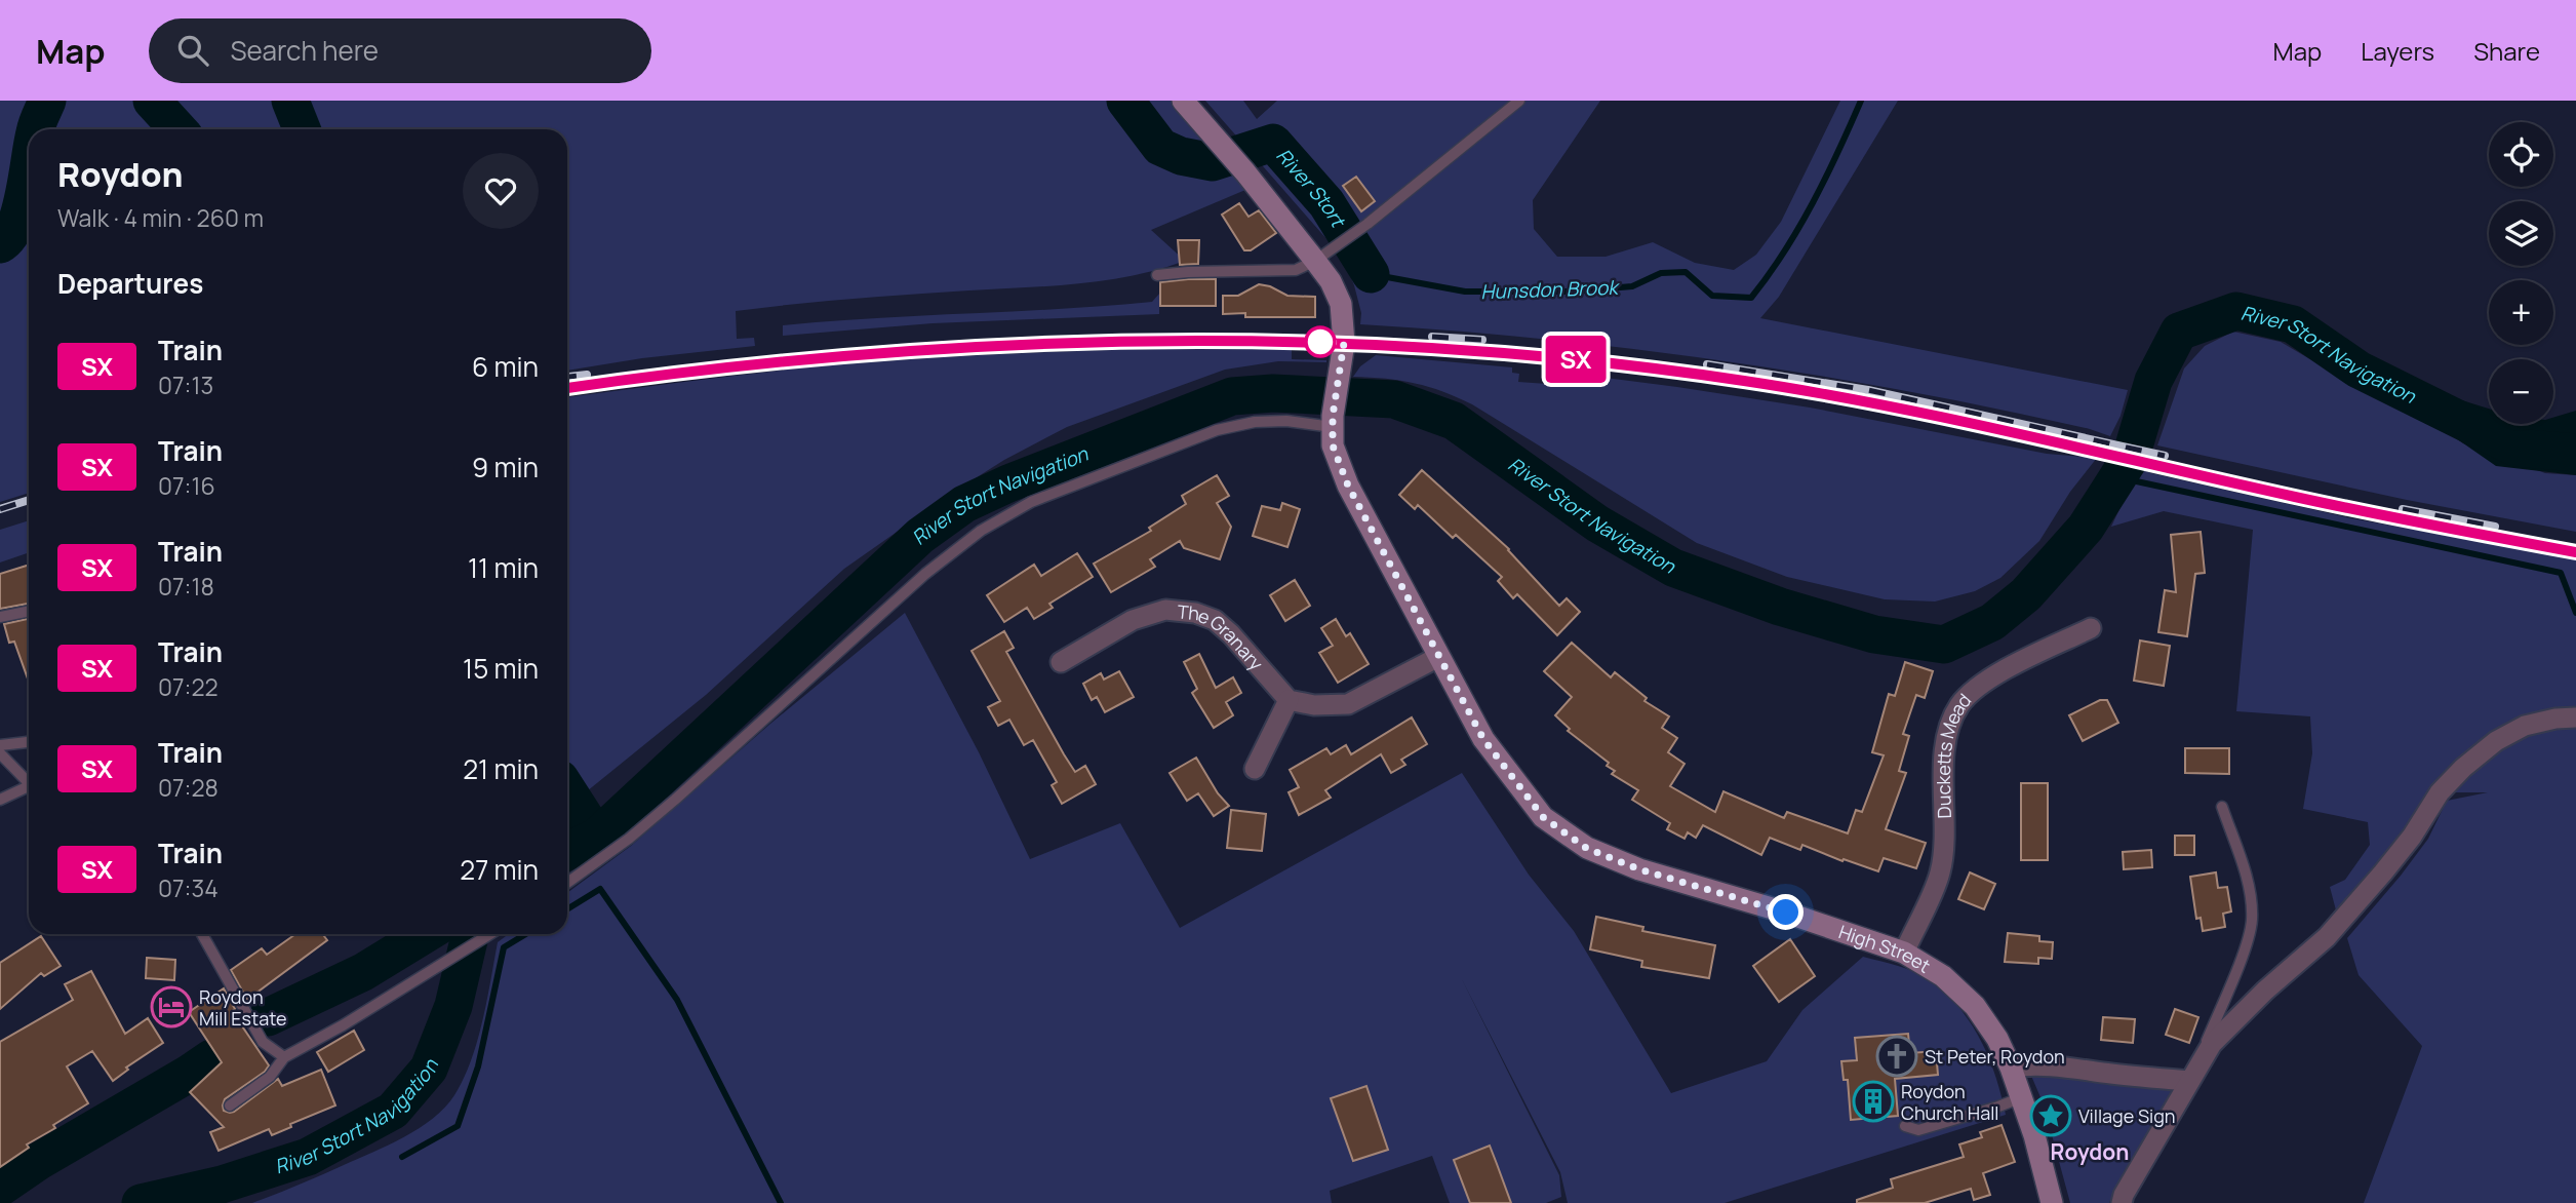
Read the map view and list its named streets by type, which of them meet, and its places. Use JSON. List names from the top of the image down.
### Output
{
  "streets": {
    "main road": ["High Street"],
    "street": ["The Granary", "Ducketts Mead"]
  },
  "crossings": [
    ["Ducketts Mead", "High Street"]
  ],
  "districts": ["Roydon"],
  "water": ["River Stort", "Hunsdon Brook", "River Stort Navigation"],
  "places": {
    "hotel": ["Roydon Mill Estate"],
    "church": ["St Peter, Roydon"],
    "building": ["Roydon Church Hall"],
    "place": ["Village Sign"]
  },
  "page": {
    "header": "Map",
    "search": "Search here",
    "nav": ["Map", "Layers", "Share"],
    "on_map": "SX",
    "map_buttons": ["+", "−"],
    "heading": [
      ["Roydon", "Walk · 4 min · 260 m"],
      "Departures"
    ],
    "list": [
      {
        "mark": "SX",
        "name": "Train",
        "note": "07:13",
        "value": "6 min"
      },
      {
        "mark": "SX",
        "name": "Train",
        "note": "07:16",
        "value": "9 min"
      },
      {
        "mark": "SX",
        "name": "Train",
        "note": "07:18",
        "value": "11 min"
      },
      {
        "mark": "SX",
        "name": "Train",
        "note": "07:22",
        "value": "15 min"
      },
      {
        "mark": "SX",
        "name": "Train",
        "note": "07:28",
        "value": "21 min"
      },
      {
        "mark": "SX",
        "name": "Train",
        "note": "07:34",
        "value": "27 min"
      }
    ]
  }
}
